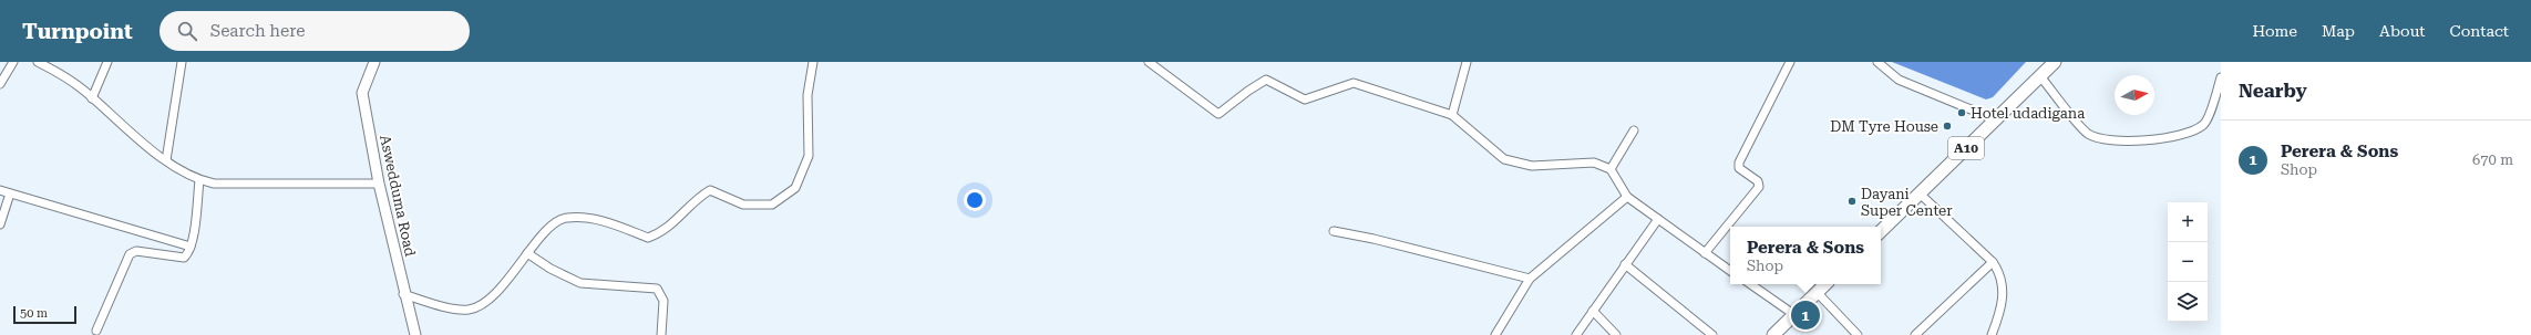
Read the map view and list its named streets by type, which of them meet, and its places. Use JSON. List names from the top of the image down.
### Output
{
  "streets": {
    "highway": ["A10"],
    "street": ["Aswedduma Road"]
  },
  "places": ["Hotel udadigana", "DM Tyre House", "Dayani Super Center"],
  "scale_bar": "50 m",
  "north": "right",
  "page": {
    "header": "Turnpoint",
    "search": "Search here",
    "nav": [
      "Home",
      "Map",
      "About",
      "Contact"
    ],
    "heading": "Nearby",
    "list": [
      {
        "mark": "1",
        "name": "Perera & Sons",
        "note": "Shop",
        "value": "670 m"
      }
    ],
    "map_buttons": ["+", "−"],
    "popup": ["Perera & Sons", "Shop"],
    "pins": "1",
    "scale": "50 m"
  }
}
